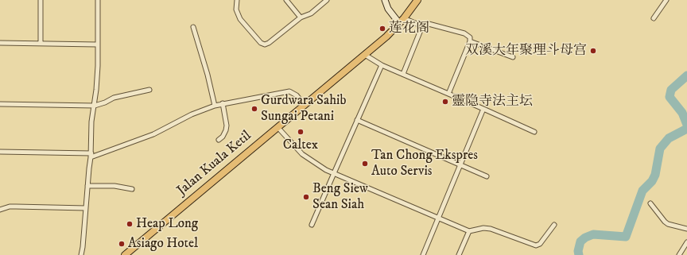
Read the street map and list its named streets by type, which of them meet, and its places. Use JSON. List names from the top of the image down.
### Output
{
  "streets": {
    "main road": ["Jalan Kuala Ketil"]
  },
  "places": [
    "莲花阁",
    "双溪大年聚理斗母宫",
    "靈隐寺法主坛",
    "Gurdwara Sahib Sungai Petani",
    "Caltex",
    "Tan Chong Ekspres Auto Servis",
    "Beng Siew Sean Siah",
    "Heap Long",
    "Asiago Hotel"
  ]
}
